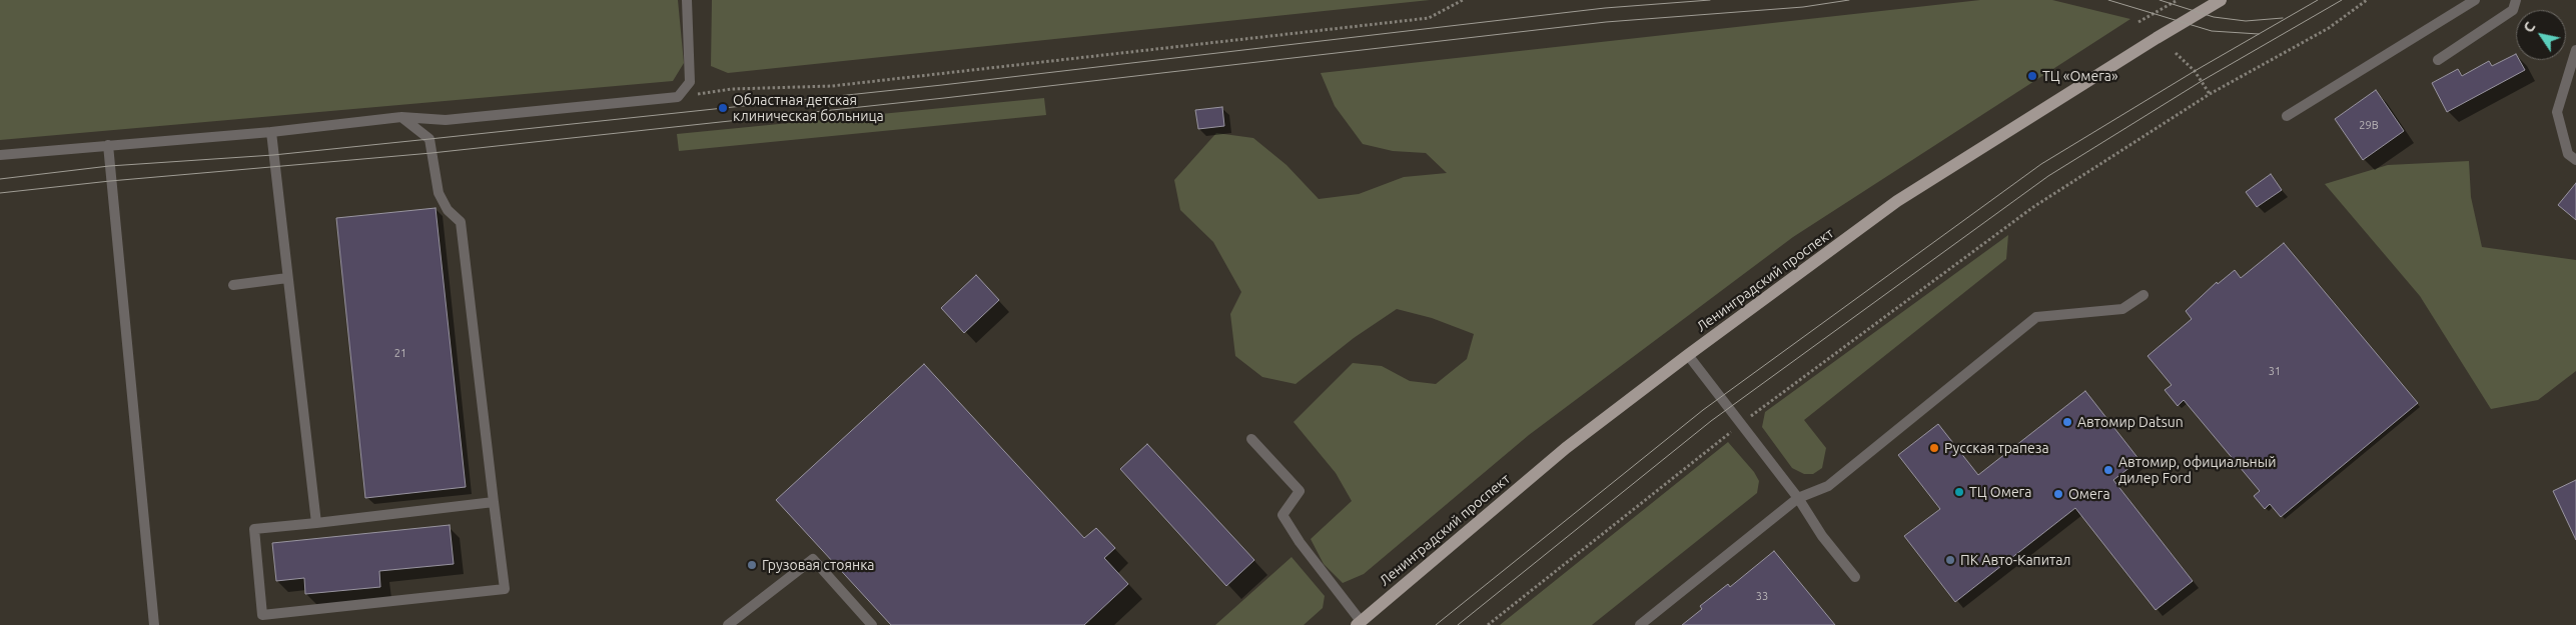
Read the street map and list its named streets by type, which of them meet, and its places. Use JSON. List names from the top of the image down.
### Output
{
  "streets": {
    "main road": ["Ленинградский проспект"]
  },
  "places": [
    "ТЦ «Омега»",
    "Областная детская клиническая больница",
    "Автомир Datsun",
    "Русская трапеза",
    "Автомир, официальный дилер Ford",
    "ТЦ Омега",
    "Омега",
    "ПК Авто-Капитал",
    "Грузовая стоянка"
  ],
  "house_numbers": [
    "29В",
    "21",
    "31",
    "33"
  ],
  "north": "top left"
}
